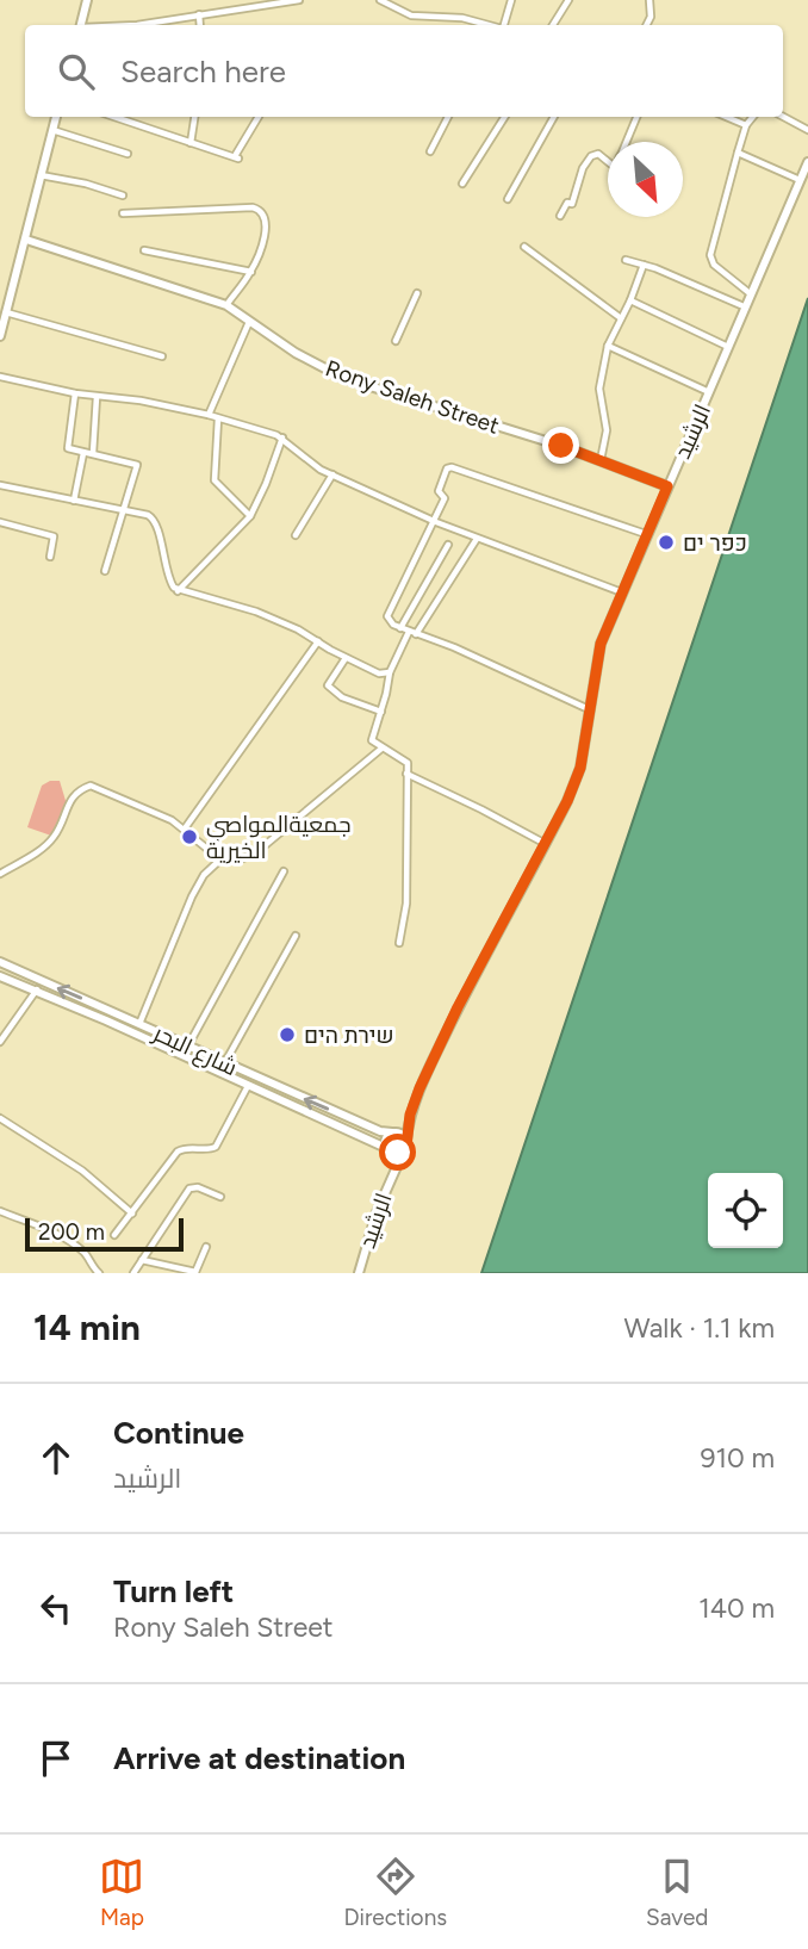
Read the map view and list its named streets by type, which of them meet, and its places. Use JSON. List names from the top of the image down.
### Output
{
  "streets": {
    "main road": ["Rony Saleh Street", "الرشيد", "شارع البحر"]
  },
  "crossings": [
    ["Rony Saleh Street", "الرشيد"],
    ["الرشيد", "شارع البحر"]
  ],
  "places": ["כפר ים", "جمعيةالمواصي الخيرية", "שירת הים"],
  "scale_bar": "200 m",
  "north": "bottom right",
  "page": {
    "search": "Search here",
    "scale": "200 m",
    "heading": ["14 min", "Walk · 1.1 km"],
    "list": [
      ["Continue", "الرشيد", "910 m"],
      ["Turn left", "Rony Saleh Street", "140 m"],
      "Arrive at destination"
    ],
    "nav": ["Map", "Directions", "Saved"]
  }
}
